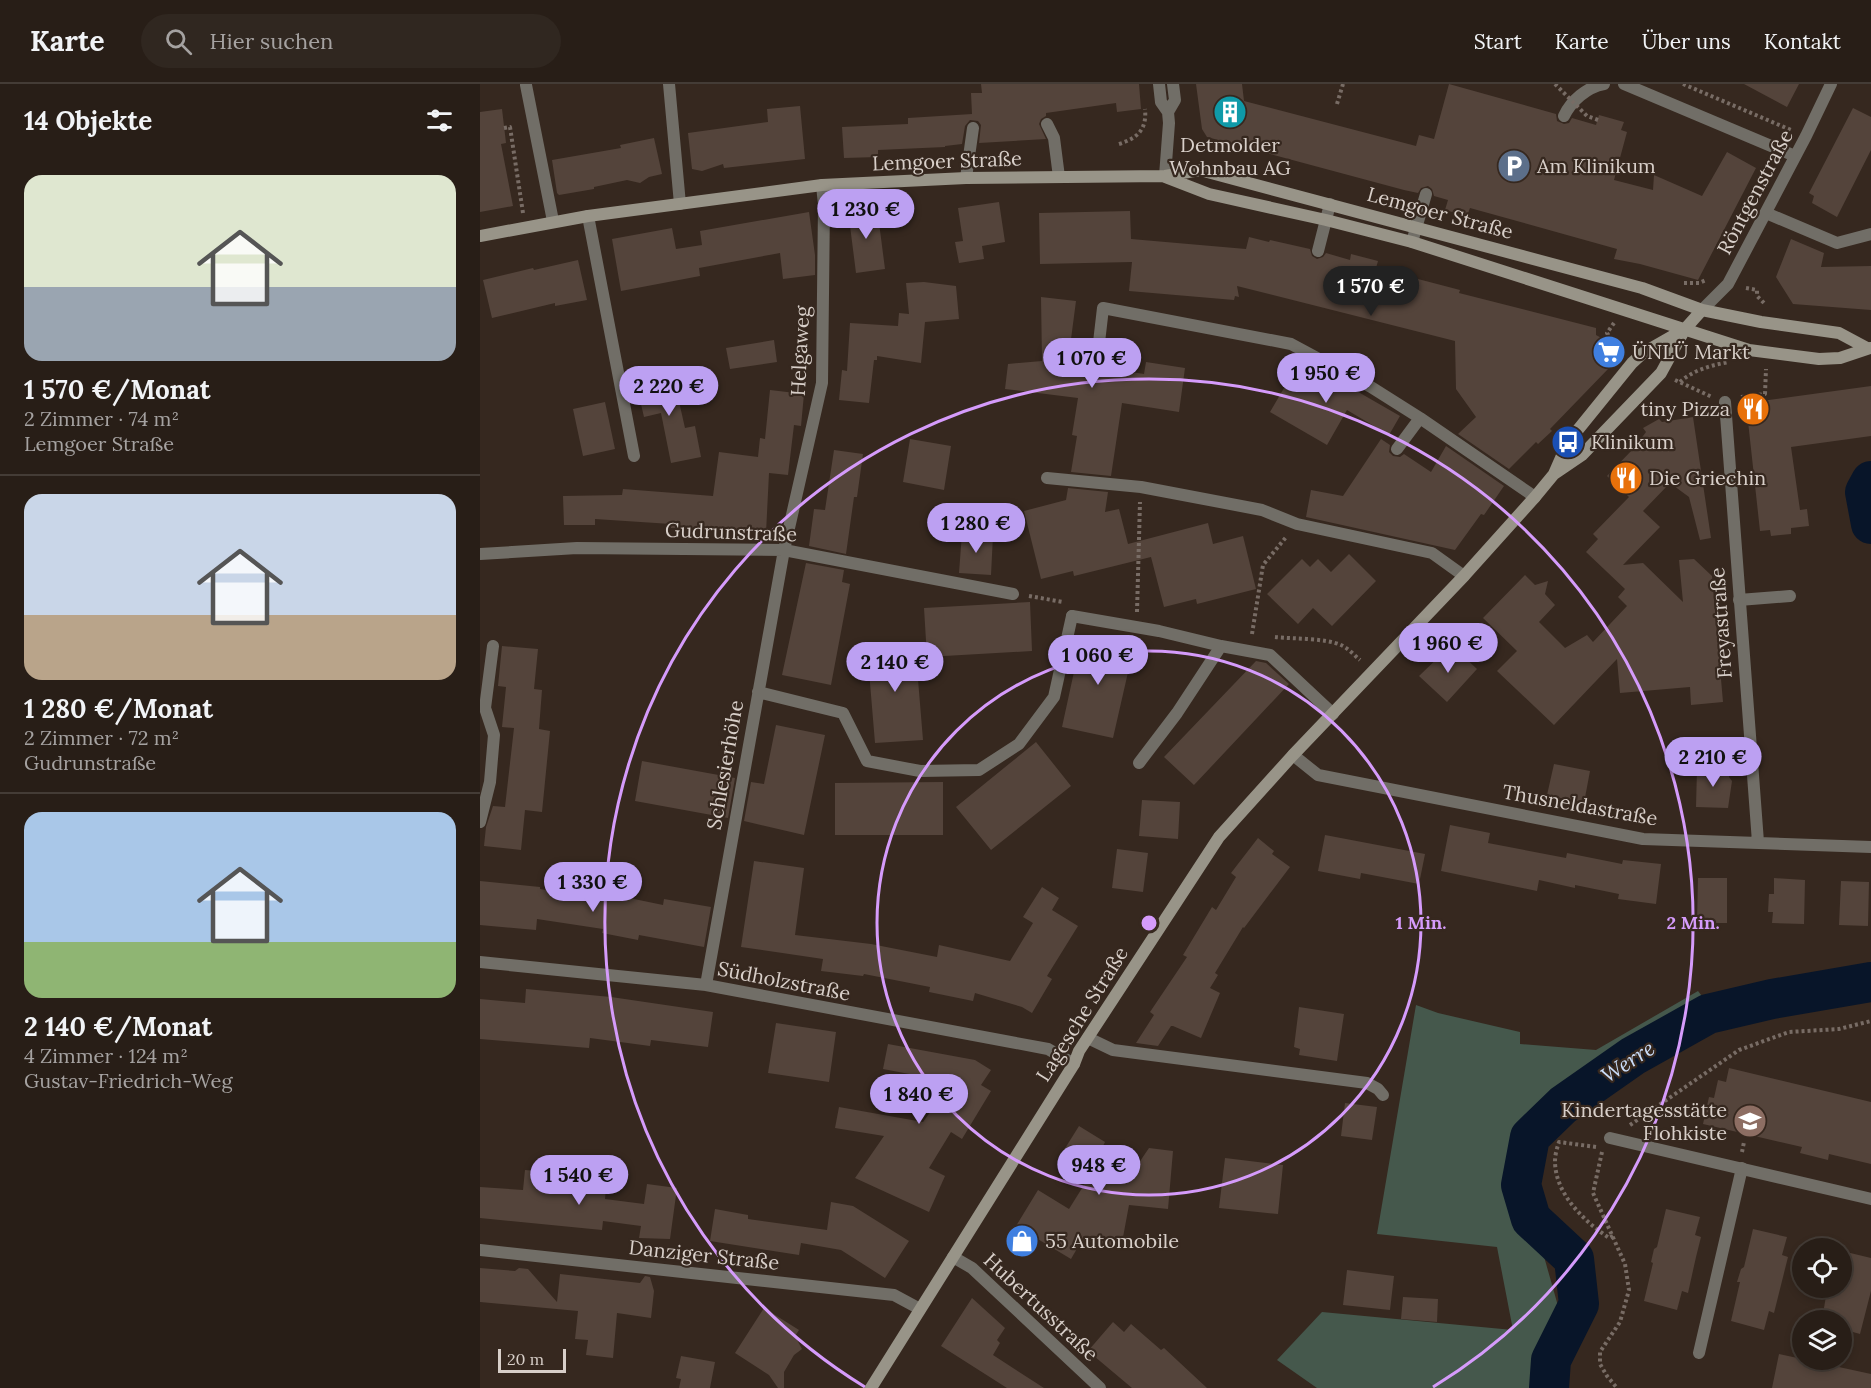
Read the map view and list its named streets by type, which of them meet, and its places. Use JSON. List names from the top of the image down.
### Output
{
  "streets": {
    "main road": ["Lemgoer Straße", "Lagesche Straße"],
    "street": [
      "Röntgenstraße",
      "Helgaweg",
      "Gudrunstraße",
      "Freyastraße",
      "Schlesierhöhe",
      "Thusneldastraße",
      "Südholzstraße",
      "Danziger Straße",
      "Hubertusstraße"
    ]
  },
  "crossings": [
    ["Lemgoer Straße", "Röntgenstraße"],
    ["Lemgoer Straße", "Helgaweg"],
    ["Lemgoer Straße", "Lagesche Straße"],
    ["Röntgenstraße", "Lagesche Straße"],
    ["Helgaweg", "Gudrunstraße"],
    ["Helgaweg", "Schlesierhöhe"],
    ["Gudrunstraße", "Schlesierhöhe"],
    ["Freyastraße", "Thusneldastraße"],
    ["Schlesierhöhe", "Südholzstraße"],
    ["Thusneldastraße", "Lagesche Straße"],
    ["Südholzstraße", "Lagesche Straße"],
    ["Lagesche Straße", "Danziger Straße"],
    ["Lagesche Straße", "Hubertusstraße"]
  ],
  "water": ["Werre"],
  "places": {
    "building": ["Detmolder Wohnbau AG"],
    "parking": ["Am Klinikum"],
    "supermarket": ["ÜNLÜ Markt"],
    "restaurant": ["tiny Pizza", "Die Griechin"],
    "bus stop": ["Klinikum"],
    "school or university": ["Kindertagesstätte Flohkiste"],
    "shop": ["55 Automobile"]
  },
  "scale_bar": "20 m",
  "page": {
    "header": "Karte",
    "search": "Hier suchen",
    "nav": [
      "Start",
      "Karte",
      "Über uns",
      "Kontakt"
    ],
    "heading": "14 Objekte",
    "list": [
      {
        "name": "1 570 €/Monat",
        "note": "2 Zimmer · 74 m² · Lemgoer Straße"
      },
      {
        "name": "1 280 €/Monat",
        "note": "2 Zimmer · 72 m² · Gudrunstraße"
      },
      {
        "name": "2 140 €/Monat",
        "note": "4 Zimmer · 124 m² · Gustav-Friedrich-Weg"
      }
    ],
    "price": [
      "1 230 €",
      "1 570 €",
      "1 070 €",
      "1 950 €",
      "2 220 €",
      "1 280 €",
      "1 960 €",
      "1 060 €",
      "2 140 €",
      "2 210 €",
      "1 330 €",
      "1 840 €",
      "948 €",
      "1 540 €"
    ],
    "scale": "20 m"
  },
  "rings": ["1 Min.", "2 Min."]
}
